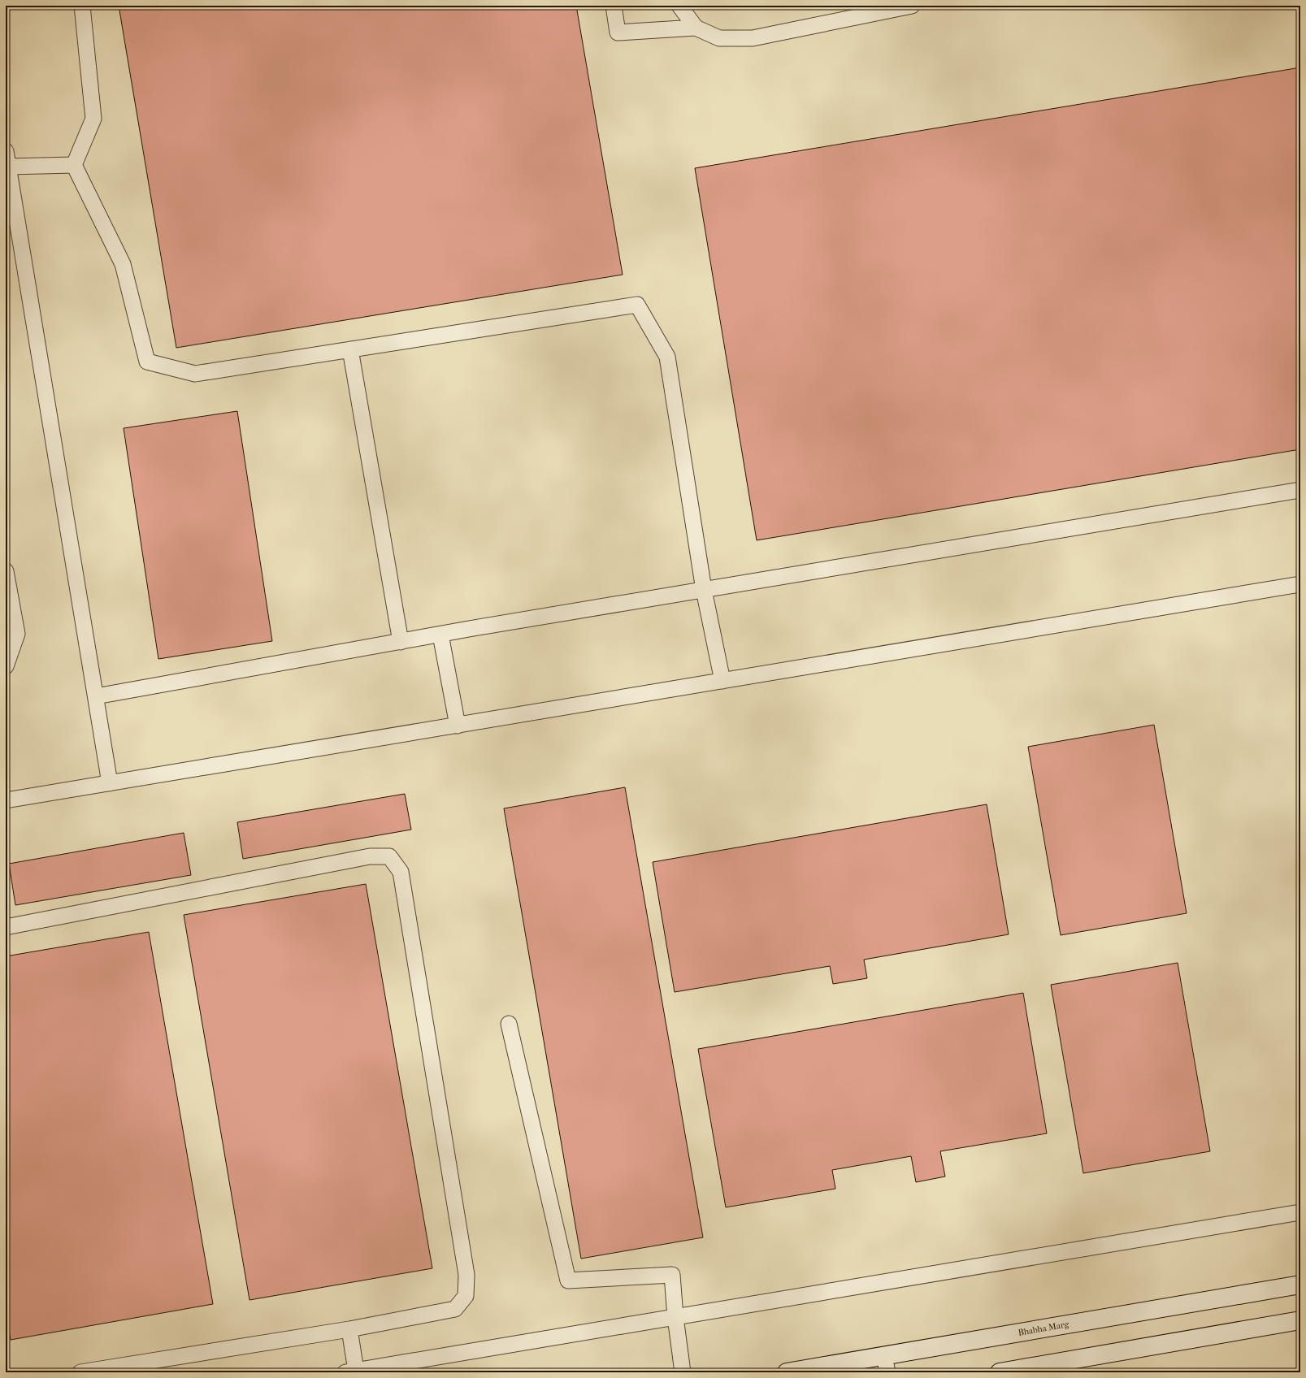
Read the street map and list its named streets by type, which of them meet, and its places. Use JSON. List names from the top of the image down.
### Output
{
  "streets": {
    "street": ["Bhabha Marg"]
  }
}
